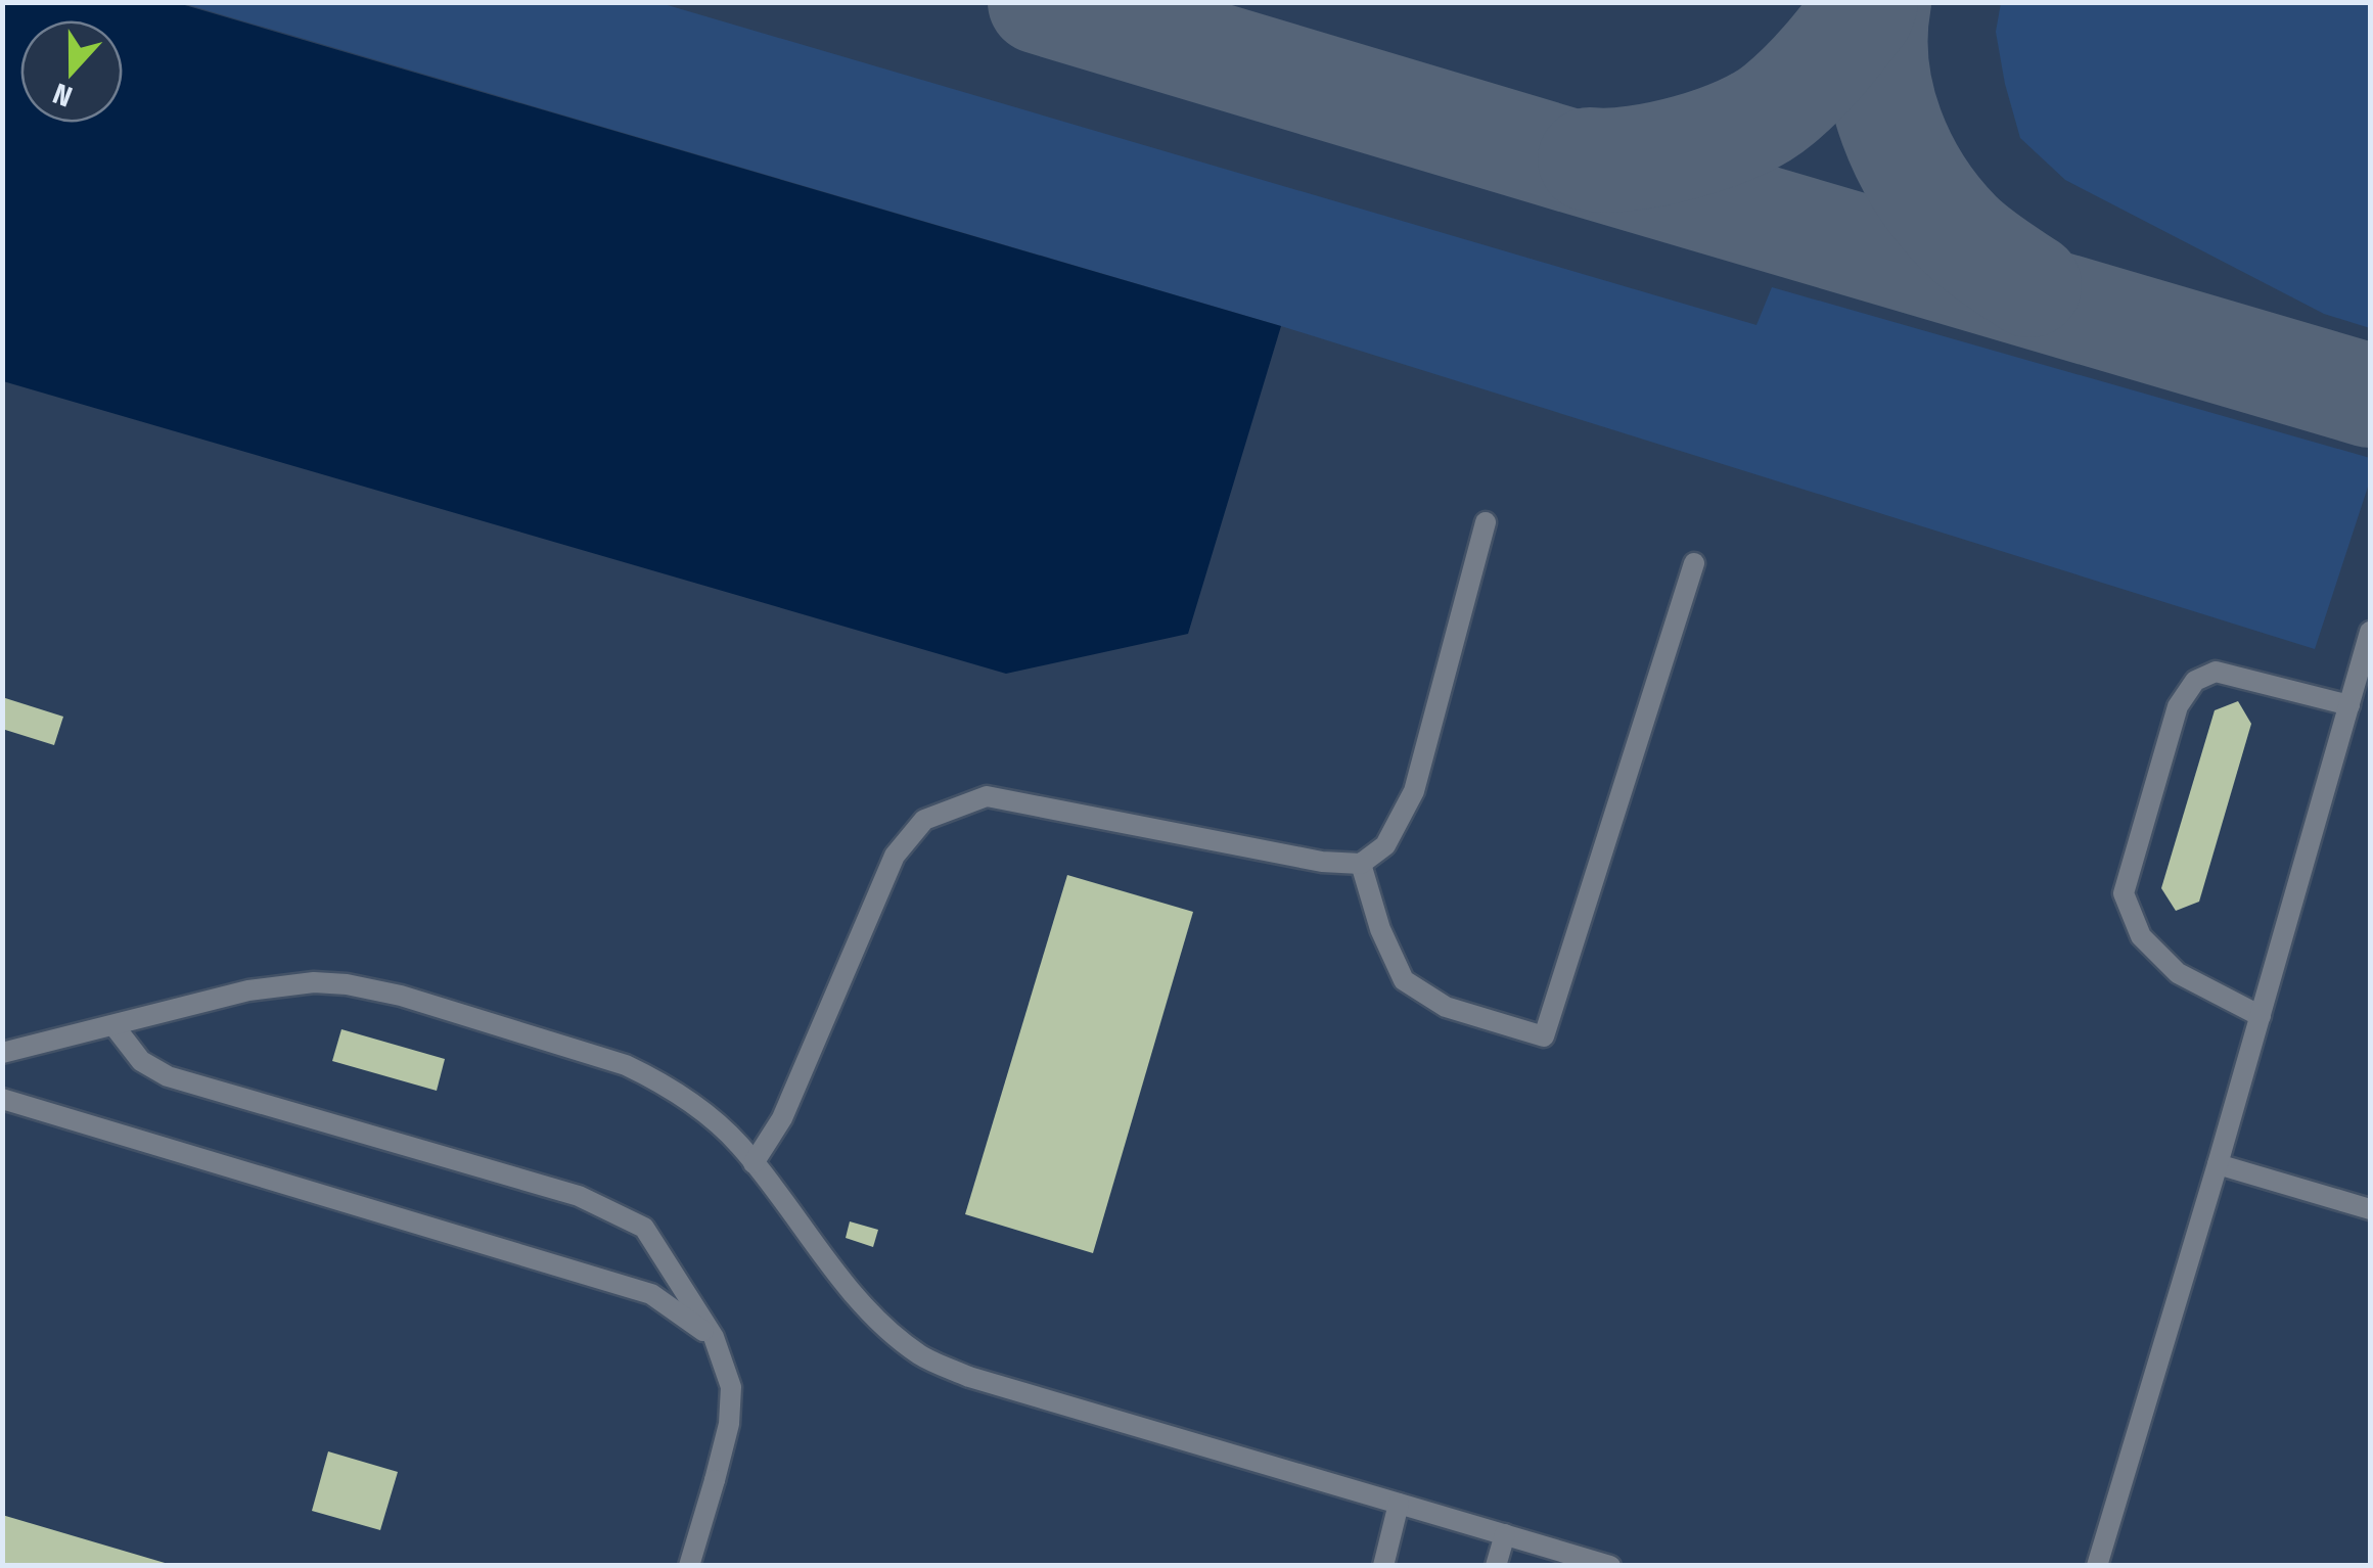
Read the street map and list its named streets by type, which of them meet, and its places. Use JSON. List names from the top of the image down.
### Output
{
  "north": "bottom"
}
